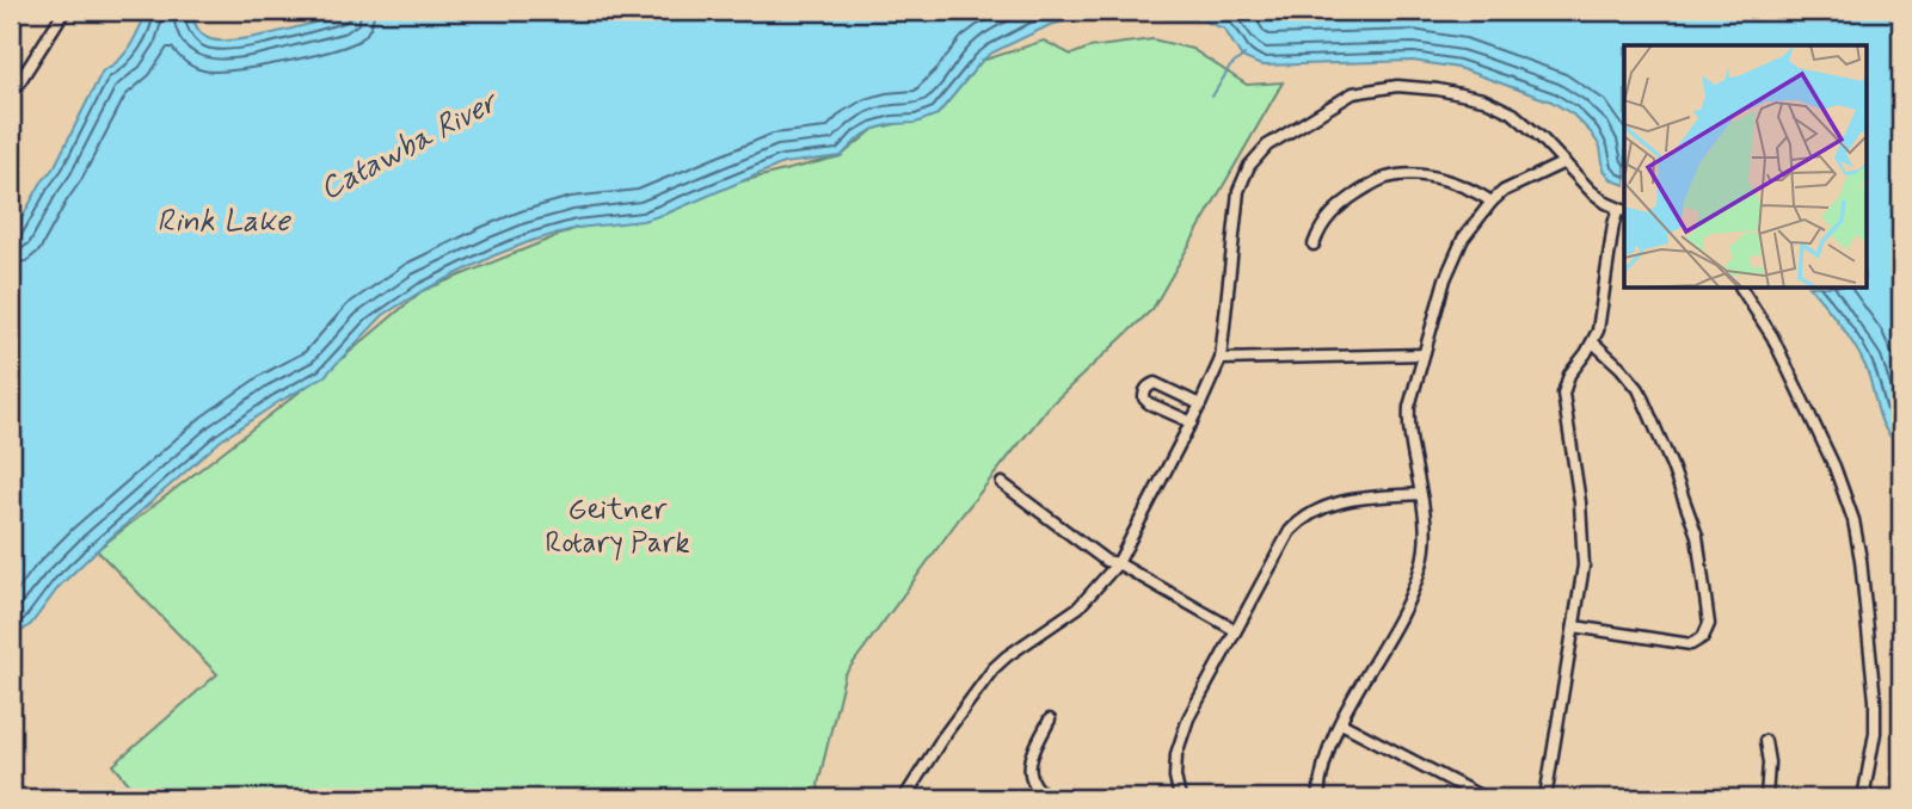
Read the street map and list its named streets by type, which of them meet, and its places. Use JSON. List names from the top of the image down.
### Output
{
  "water": ["Catawba River", "Rink Lake"],
  "parks": ["Geitner Rotary Park"]
}
